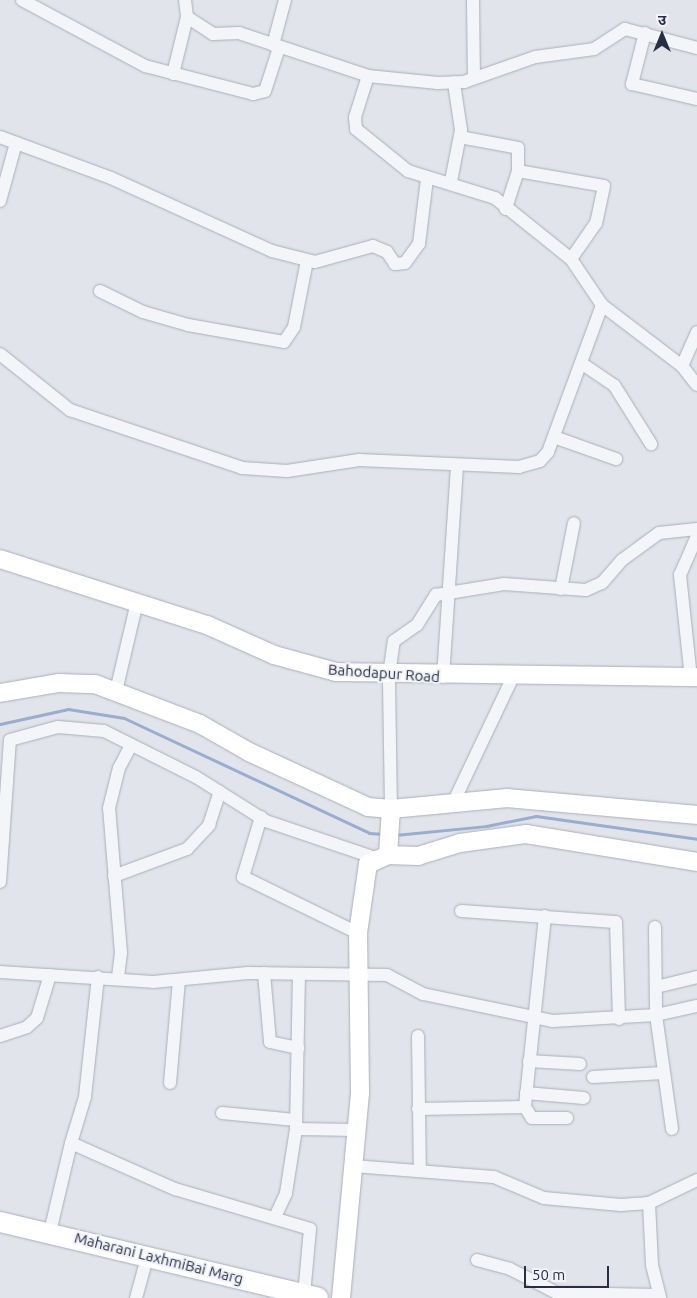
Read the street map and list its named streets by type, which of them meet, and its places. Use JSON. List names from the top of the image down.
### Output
{
  "streets": {
    "main road": ["Maharani LaxhmiBai Marg"],
    "street": ["Bahodapur Road"]
  },
  "scale_bar": "50 m",
  "north": "top"
}
